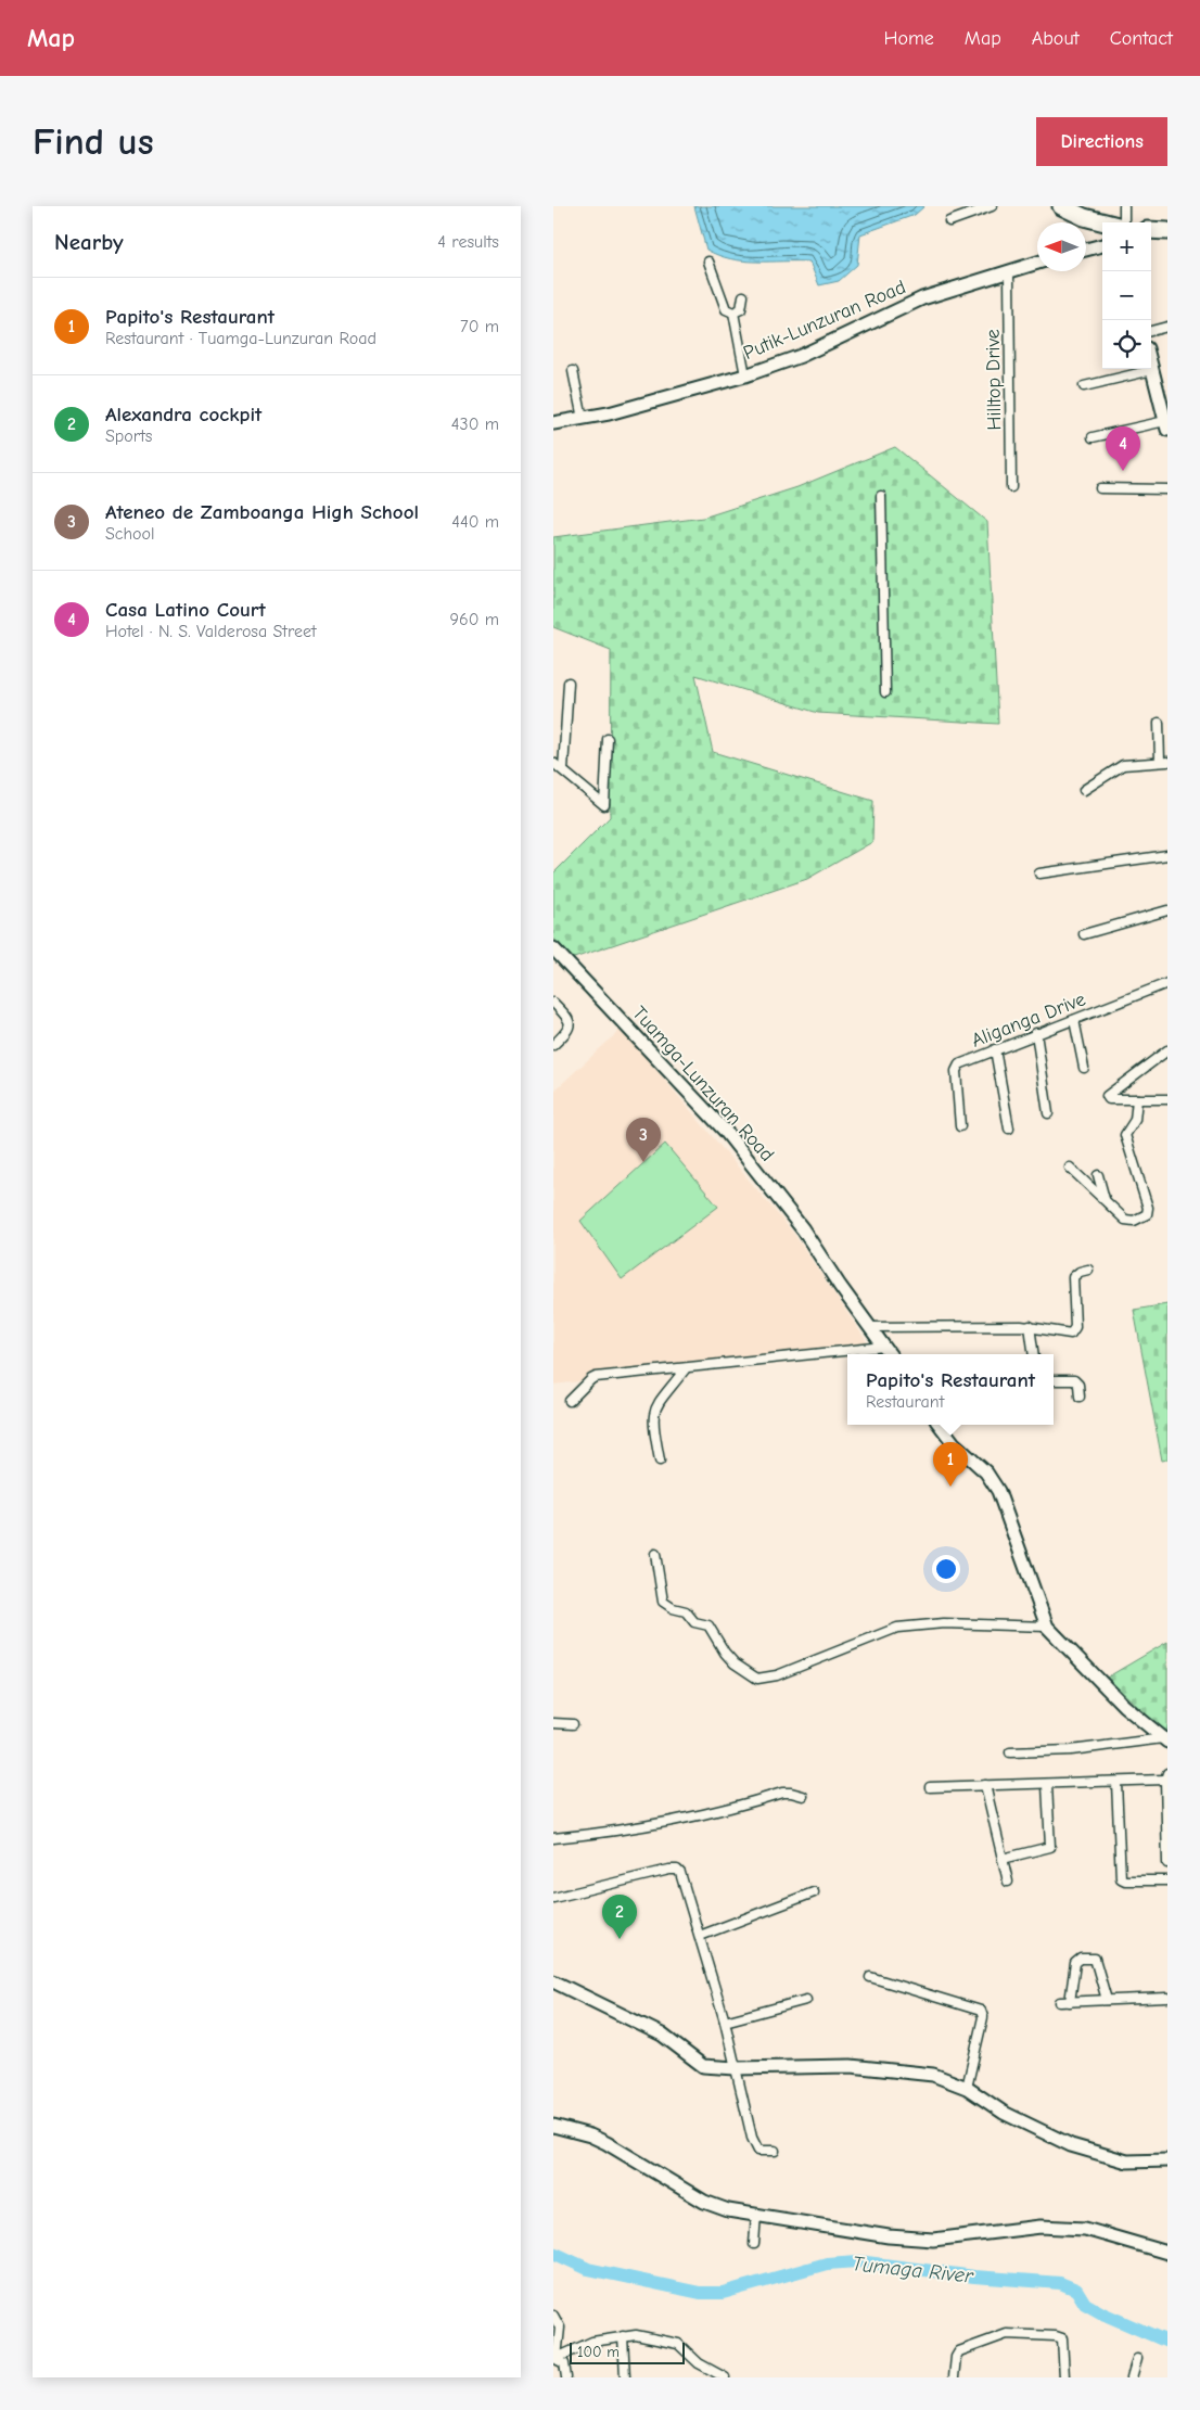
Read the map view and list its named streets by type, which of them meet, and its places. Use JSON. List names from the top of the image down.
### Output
{
  "streets": {
    "street": [
      "Putik-Lunzuran Road",
      "Hilltop Drive",
      "Aliganga Drive",
      "Tuamga-Lunzuran Road"
    ]
  },
  "crossings": [
    ["Putik-Lunzuran Road", "Hilltop Drive"]
  ],
  "water": ["Tumaga River"],
  "scale_bar": "100 m",
  "north": "left",
  "page": {
    "header": "Map",
    "nav": [
      "Home",
      "Map",
      "About",
      "Contact"
    ],
    "buttons": "Directions",
    "title": "Find us",
    "heading": ["Nearby", "4 results"],
    "map_buttons": ["+", "−"],
    "list": [
      {
        "mark": "1",
        "name": "Papito's Restaurant",
        "note": "Restaurant · Tuamga-Lunzuran Road",
        "value": "70 m"
      },
      {
        "mark": "2",
        "name": "Alexandra cockpit",
        "note": "Sports",
        "value": "430 m"
      },
      {
        "mark": "3",
        "name": "Ateneo de Zamboanga High School",
        "note": "School",
        "value": "440 m"
      },
      {
        "mark": "4",
        "name": "Casa Latino Court",
        "note": "Hotel · N. S. Valderosa Street",
        "value": "960 m"
      }
    ],
    "pins": [
      "4",
      "3",
      "1",
      "2"
    ],
    "popup": ["Papito's Restaurant", "Restaurant"],
    "scale": "100 m"
  }
}
